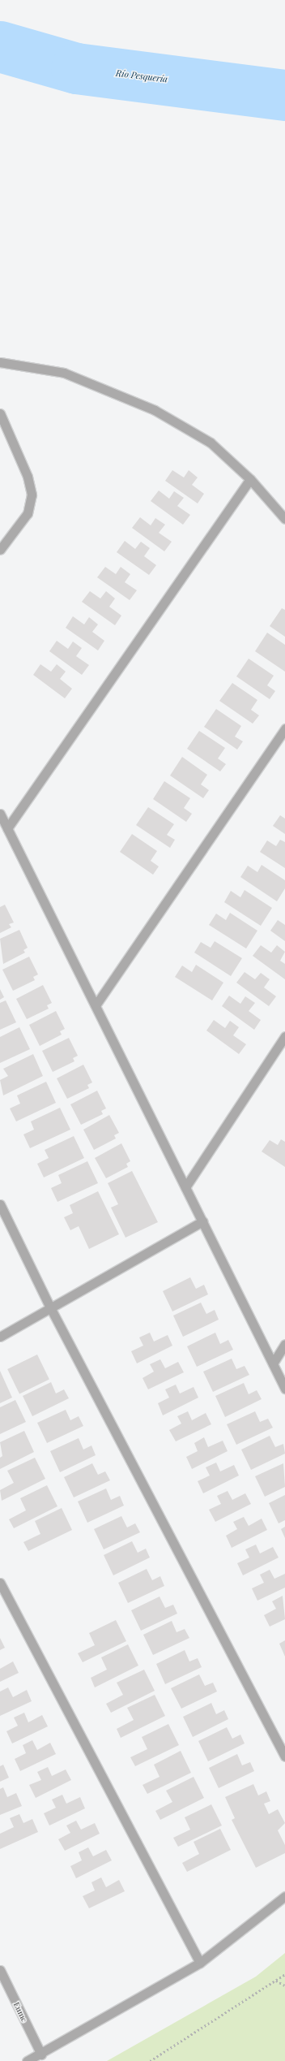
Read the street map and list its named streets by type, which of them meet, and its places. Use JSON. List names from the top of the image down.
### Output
{
  "streets": {
    "street": ["Eume"]
  },
  "water": ["Río Pesquería"]
}
